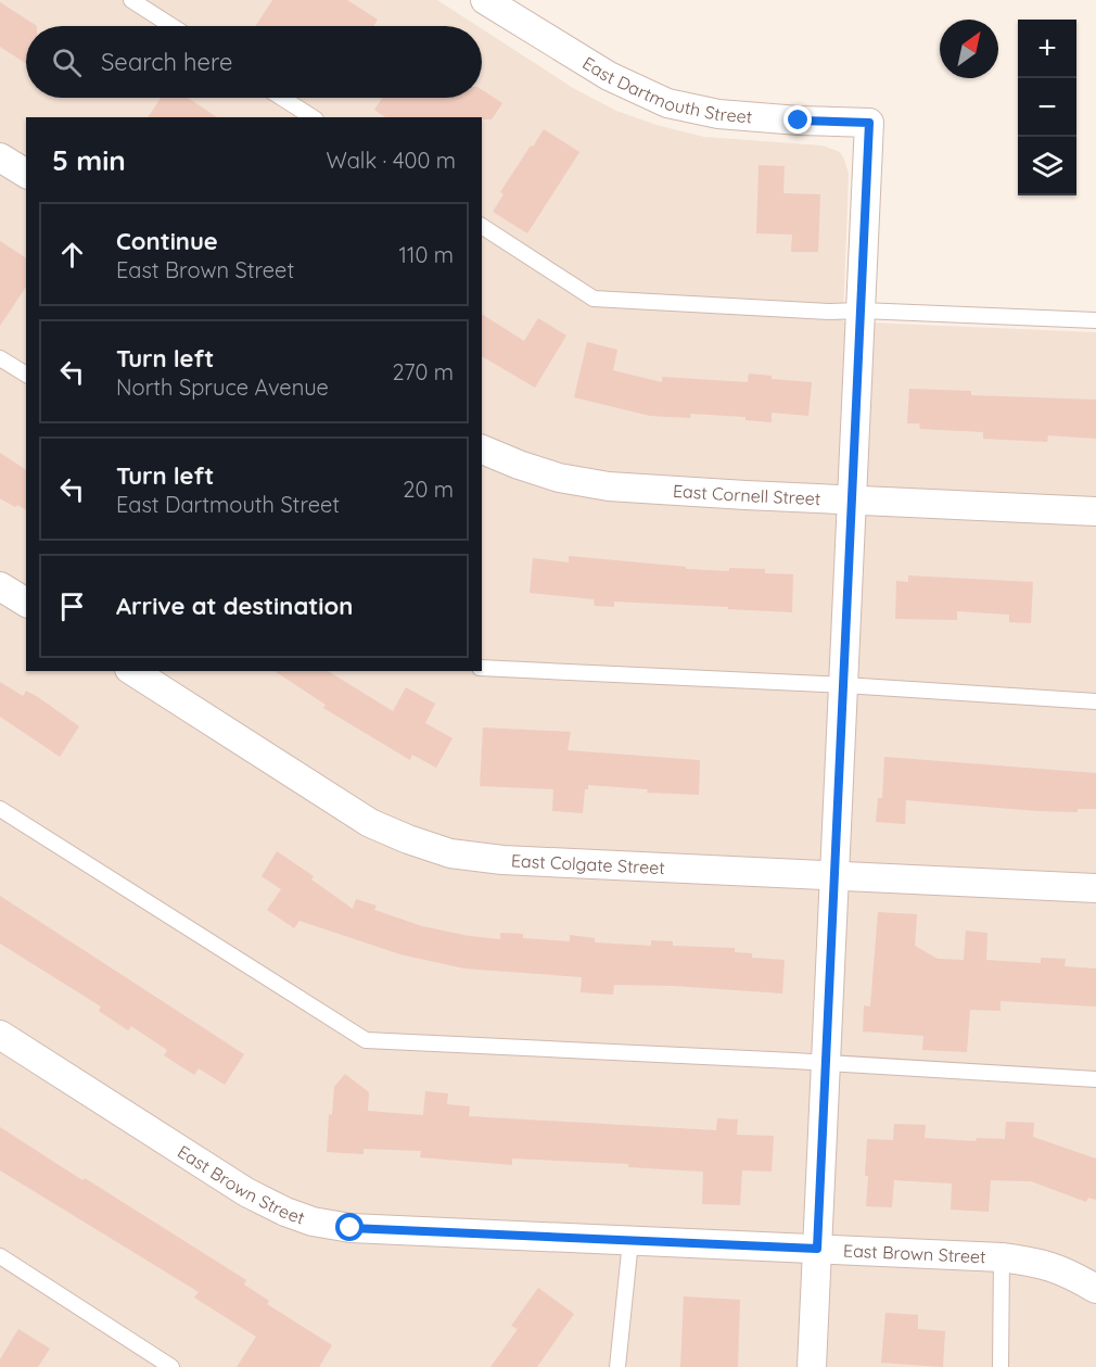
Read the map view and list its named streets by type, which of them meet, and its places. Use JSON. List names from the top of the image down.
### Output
{
  "streets": {
    "street": [
      "East Dartmouth Street",
      "East Cornell Street",
      "East Colgate Street",
      "East Brown Street"
    ]
  },
  "north": "top right",
  "page": {
    "map_buttons": ["+", "−"],
    "search": "Search here",
    "heading": ["5 min", "Walk · 400 m"],
    "list": [
      ["Continue", "East Brown Street", "110 m"],
      ["Turn left", "North Spruce Avenue", "270 m"],
      ["Turn left", "East Dartmouth Street", "20 m"],
      "Arrive at destination"
    ]
  }
}
